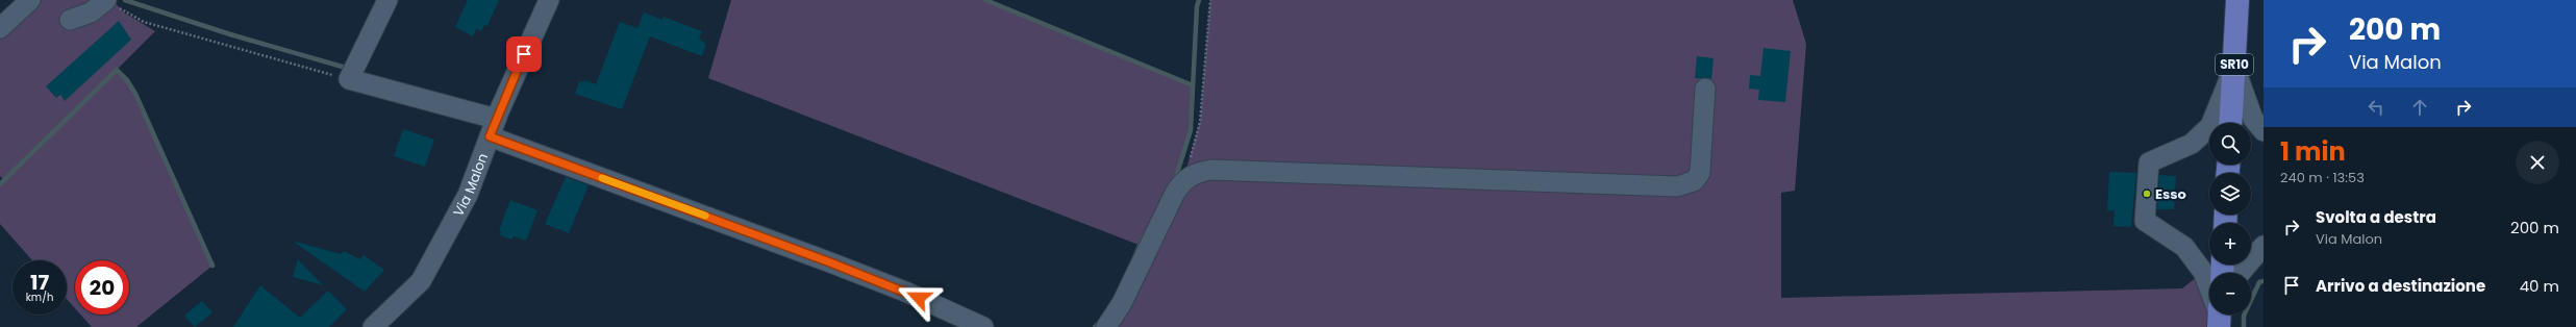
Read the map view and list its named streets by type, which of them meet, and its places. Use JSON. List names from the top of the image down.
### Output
{
  "streets": {
    "main road": ["SR10"],
    "street": ["Via Malon"]
  },
  "places": ["Esso"],
  "page": {
    "turn": ["200 m", "Via Malon"],
    "map_buttons": ["+", "−"],
    "heading": ["1 min", "240 m · 13:53"],
    "list": [
      {
        "name": "Svolta a destra",
        "note": "Via Malon",
        "value": "200 m"
      },
      {
        "name": "Arrivo a destinazione",
        "value": "40 m"
      }
    ],
    "speed": "17 km/h",
    "limit": "20"
  }
}
